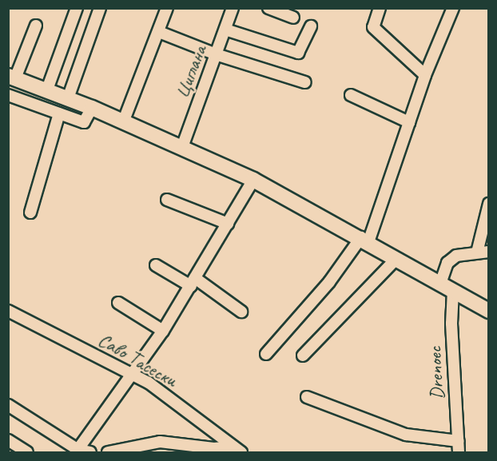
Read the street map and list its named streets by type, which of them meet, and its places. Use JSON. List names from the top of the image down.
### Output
{
  "streets": {
    "street": ["Циглана", "Саво Тасески", "Drenoec"]
  }
}
